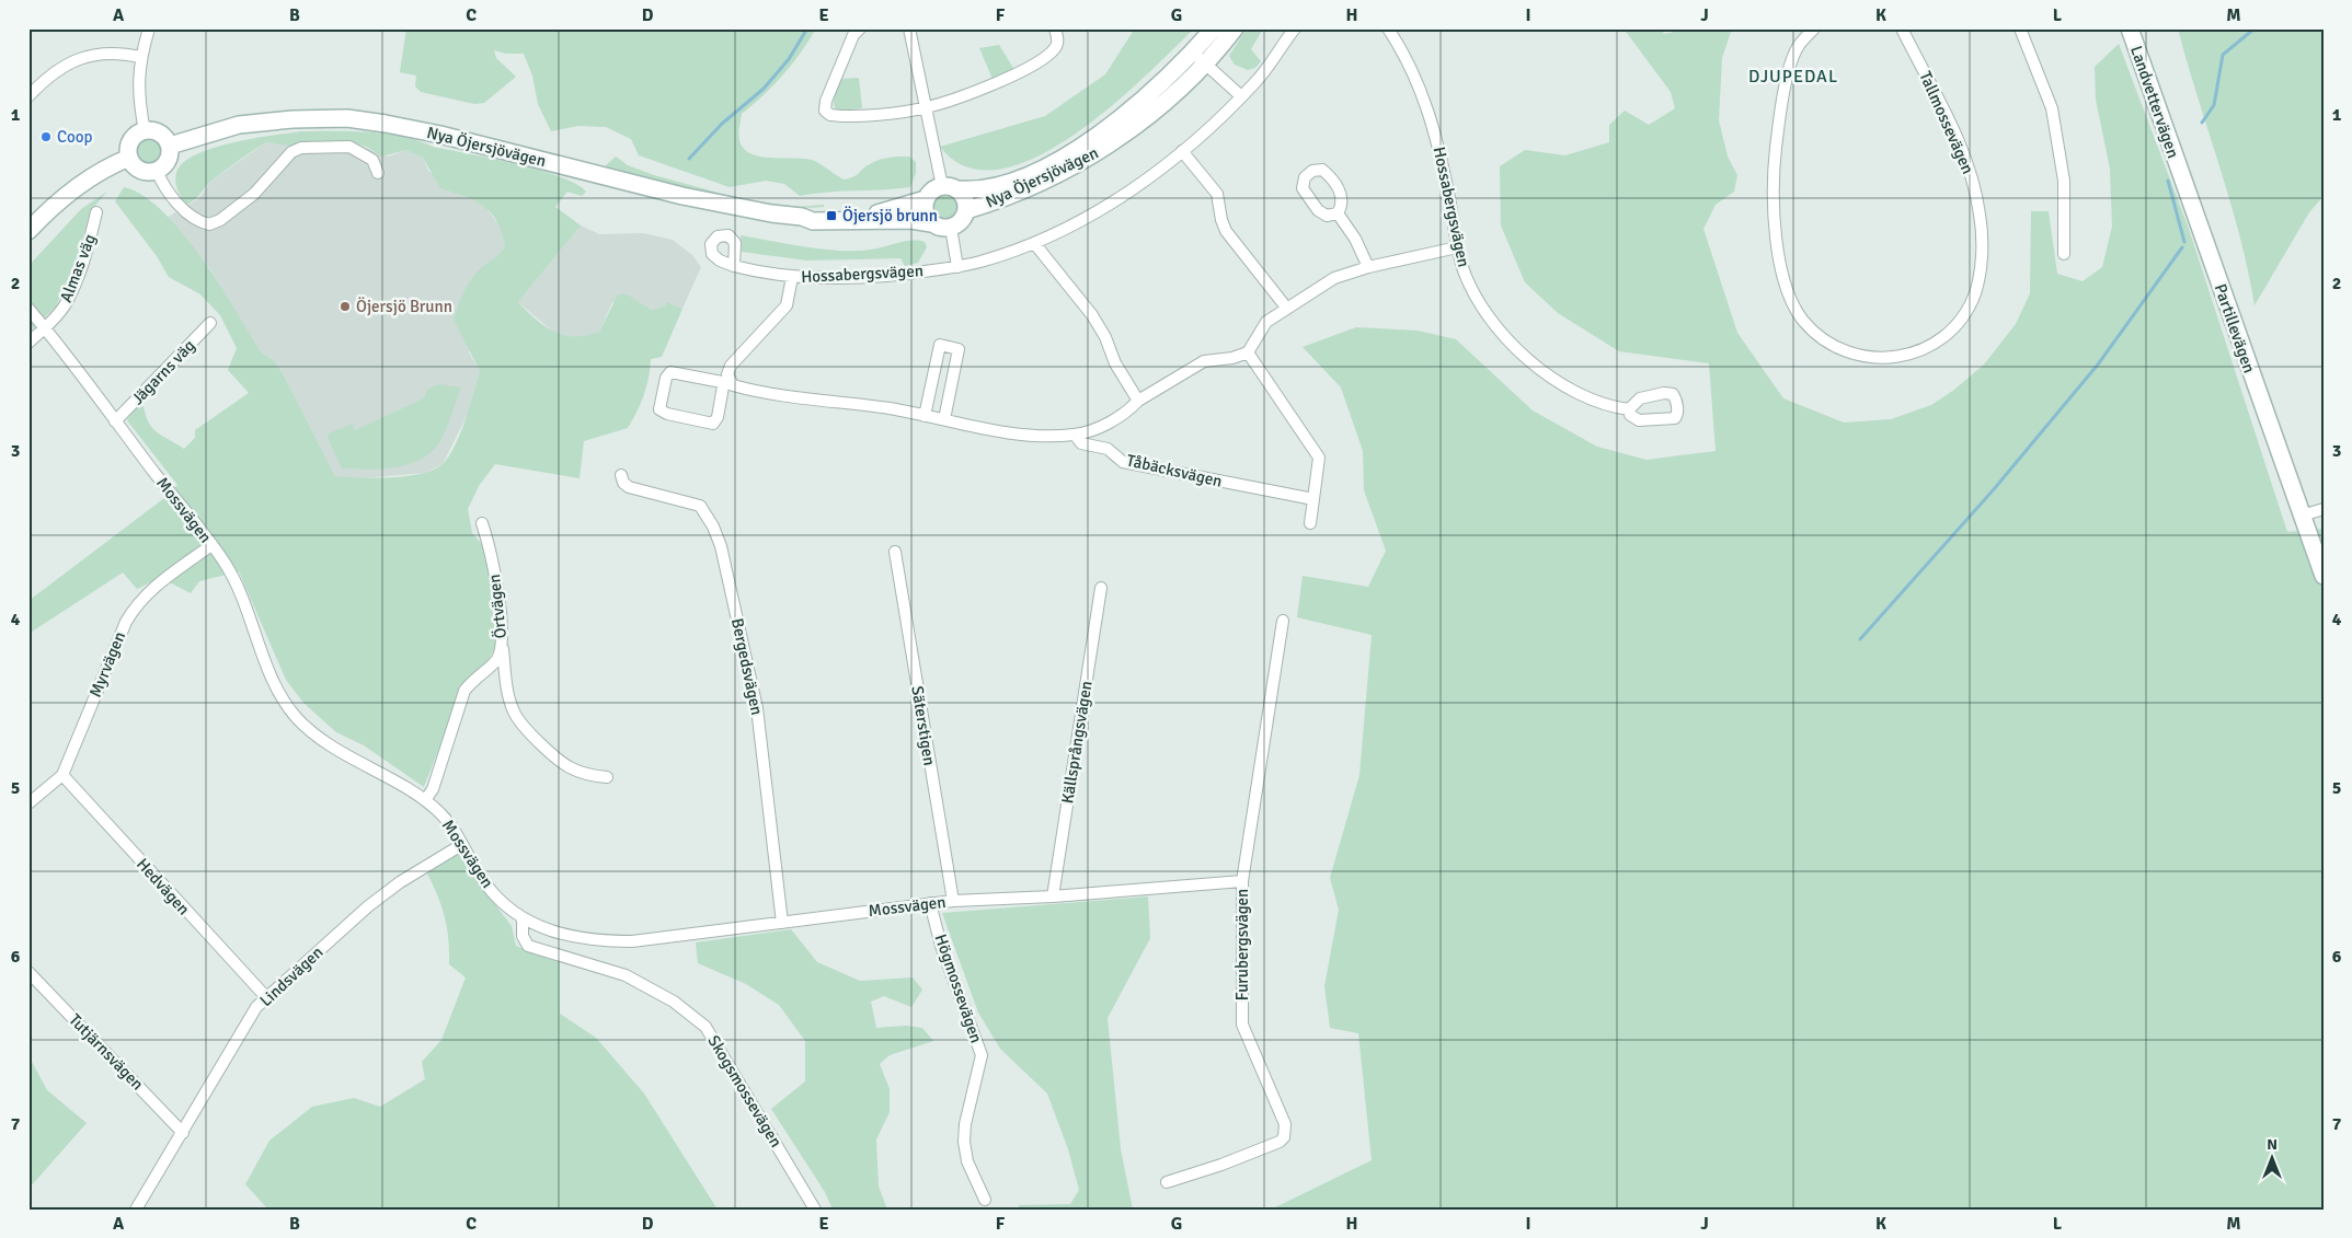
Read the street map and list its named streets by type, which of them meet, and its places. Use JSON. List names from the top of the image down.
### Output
{
  "streets": {
    "street": [
      "Landvettervägen",
      "Tallmossevägen",
      "Nya Öjersjövägen",
      "Hossabergsvägen",
      "Almas väg",
      "Partillevägen",
      "Jägarns väg",
      "Tåbäcksvägen",
      "Mossvägen",
      "Örtvägen",
      "Myrvägen",
      "Bergedsvägen",
      "Säterstigen",
      "Källsprångsvägen",
      "Hedvägen",
      "Furubergsvägen",
      "Lindsvägen",
      "Högmossevägen",
      "Tutjärnsvägen",
      "Skogsmossevägen"
    ]
  },
  "crossings": [
    ["Landvettervägen", "Partillevägen"],
    ["Hossabergsvägen", "Tåbäcksvägen"],
    ["Almas väg", "Mossvägen"],
    ["Jägarns väg", "Mossvägen"],
    ["Mossvägen", "Örtvägen"],
    ["Mossvägen", "Myrvägen"],
    ["Mossvägen", "Bergedsvägen"],
    ["Mossvägen", "Säterstigen"],
    ["Mossvägen", "Källsprångsvägen"],
    ["Mossvägen", "Furubergsvägen"],
    ["Mossvägen", "Lindsvägen"],
    ["Mossvägen", "Högmossevägen"],
    ["Mossvägen", "Skogsmossevägen"],
    ["Myrvägen", "Hedvägen"],
    ["Hedvägen", "Lindsvägen"],
    ["Lindsvägen", "Tutjärnsvägen"]
  ],
  "districts": ["DJUPEDAL"],
  "places": {
    "other": ["Coop", "Öjersjö Brunn"],
    "transit": ["Öjersjö brunn"]
  },
  "north": "top",
  "grid": {
    "columns": [
      "A",
      "B",
      "C",
      "D",
      "E",
      "F",
      "G",
      "H",
      "I",
      "J",
      "K",
      "L",
      "M"
    ],
    "rows": [
      "1",
      "2",
      "3",
      "4",
      "5",
      "6",
      "7"
    ]
  }
}
